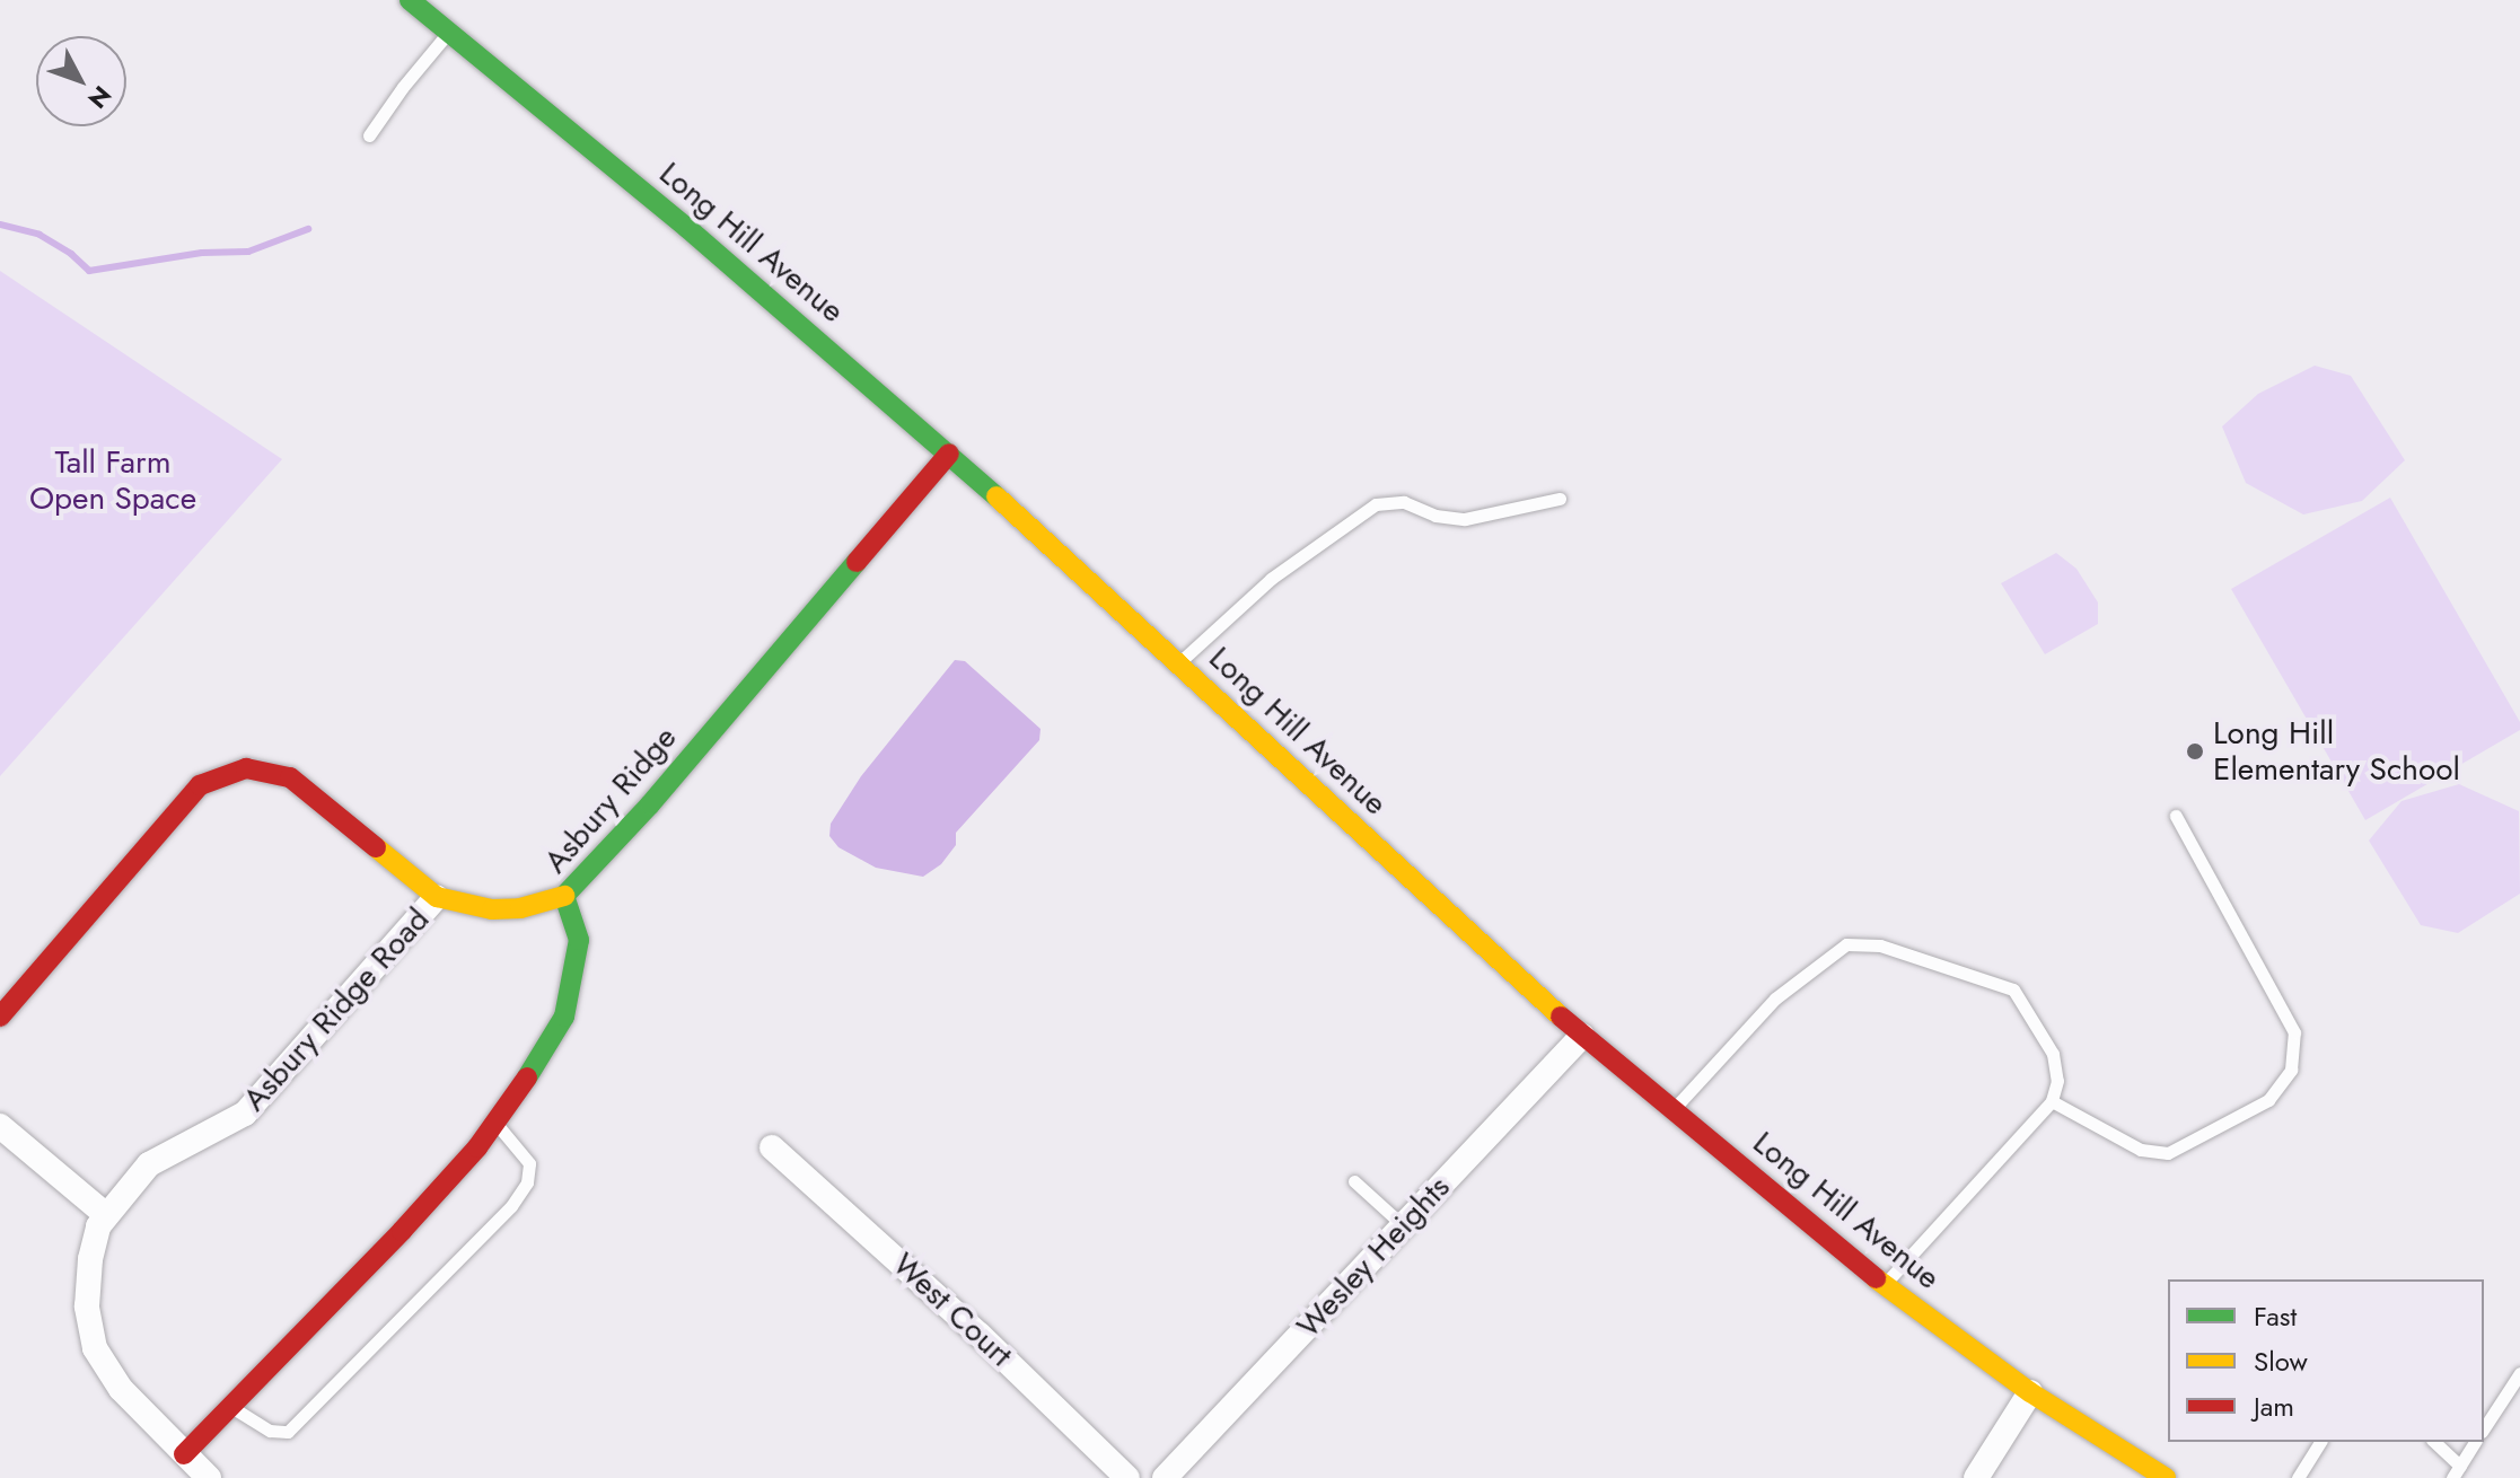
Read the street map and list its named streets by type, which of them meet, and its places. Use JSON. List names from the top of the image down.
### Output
{
  "streets": {
    "street": [
      "Long Hill Avenue",
      "Asbury Ridge",
      "Asbury Ridge Road",
      "Wesley Heights",
      "West Court"
    ]
  },
  "crossings": [
    ["Long Hill Avenue", "Asbury Ridge"],
    ["Long Hill Avenue", "Wesley Heights"],
    ["Asbury Ridge", "Asbury Ridge Road"]
  ],
  "parks": ["Tall Farm Open Space"],
  "places": ["Long Hill Elementary School"],
  "legend": ["Fast", "Slow", "Jam"],
  "north": "bottom right"
}
